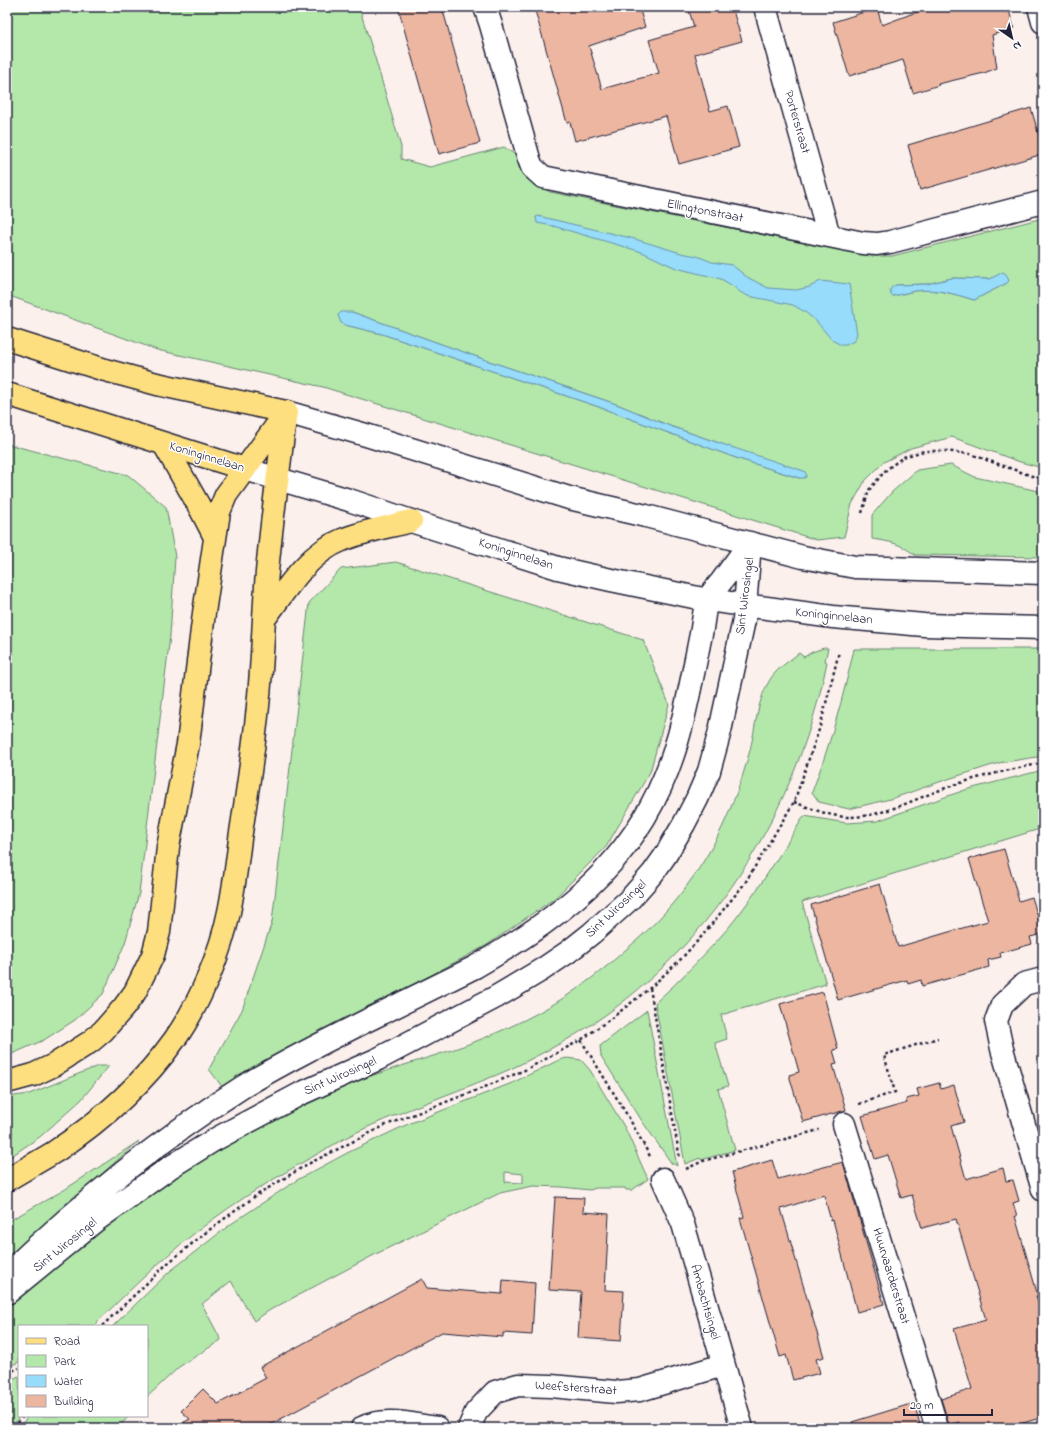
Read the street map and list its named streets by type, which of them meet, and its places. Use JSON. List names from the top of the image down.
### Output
{
  "streets": {
    "main road": [
      "Porterstraat",
      "Ellingtonstraat",
      "Koninginnelaan",
      "Sint Wirosingel",
      "Huurvaarderstraat",
      "Ambachtsingel",
      "Weefsterstraat"
    ]
  },
  "crossings": [
    ["Porterstraat", "Ellingtonstraat"],
    ["Koninginnelaan", "Sint Wirosingel"],
    ["Ambachtsingel", "Weefsterstraat"]
  ],
  "legend": [
    "Road",
    "Park",
    "Water",
    "Building"
  ],
  "scale_bar": "20 m",
  "north": "bottom right"
}
